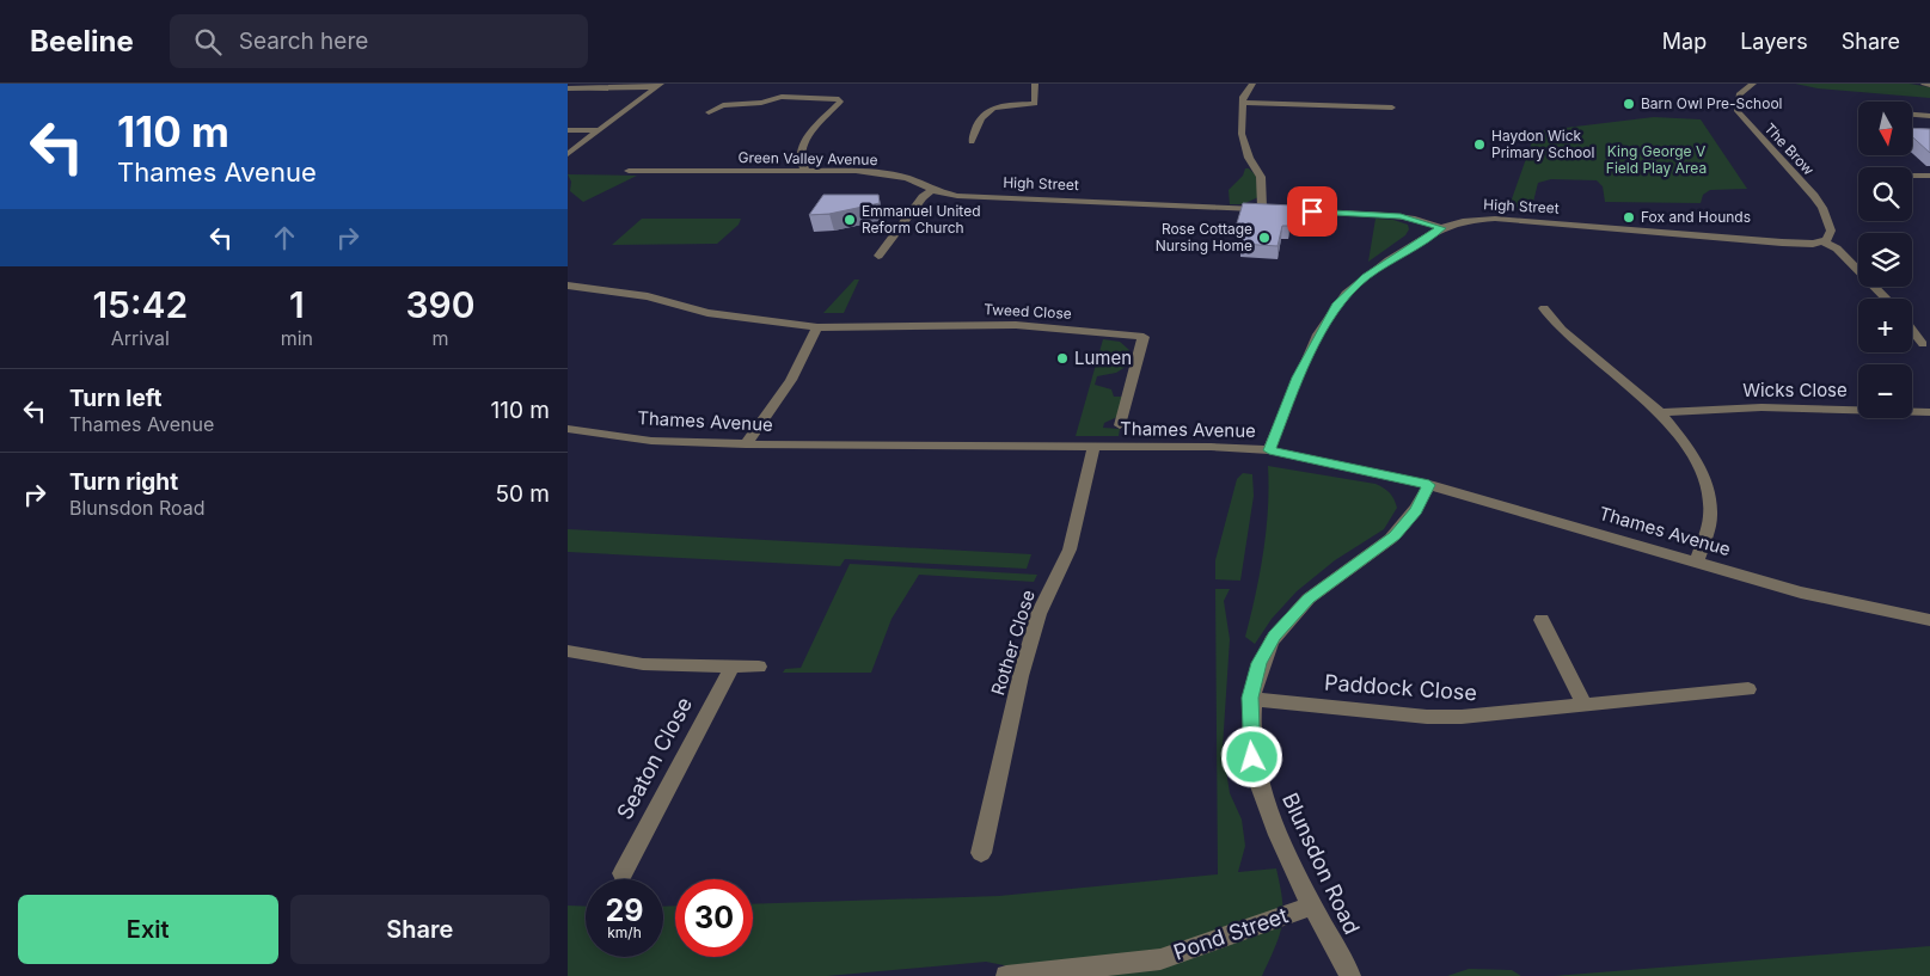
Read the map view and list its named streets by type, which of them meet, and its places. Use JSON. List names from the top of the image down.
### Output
{
  "streets": {
    "street": [
      "The Brow",
      "Green Valley Avenue",
      "High Street",
      "Tweed Close",
      "Wicks Close",
      "Thames Avenue",
      "Rother Close",
      "Paddock Close",
      "Seaton Close",
      "Blunsdon Road",
      "Pond Street"
    ]
  },
  "crossings": [
    ["The Brow", "High Street"],
    ["Green Valley Avenue", "High Street"],
    ["Thames Avenue", "Rother Close"],
    ["Thames Avenue", "Blunsdon Road"],
    ["Paddock Close", "Blunsdon Road"],
    ["Blunsdon Road", "Pond Street"]
  ],
  "parks": ["King George V Field Play Area"],
  "places": [
    "Barn Owl Pre-School",
    "Haydon Wick Primary School",
    "Fox and Hounds",
    "Emmanuel United Reform Church",
    "Rose Cottage Nursing Home",
    "Lumen"
  ],
  "north": "bottom",
  "page": {
    "header": "Beeline",
    "search": "Search here",
    "nav": ["Map", "Layers", "Share"],
    "turn": ["110 m", "Thames Avenue"],
    "map_buttons": ["+", "−"],
    "eta": [
      "15:42",
      "Arrival",
      "1",
      "min",
      "390",
      "m"
    ],
    "list": [
      {
        "name": "Turn left",
        "note": "Thames Avenue",
        "value": "110 m"
      },
      {
        "name": "Turn right",
        "note": "Blunsdon Road",
        "value": "50 m"
      }
    ],
    "speed": "29 km/h",
    "limit": "30",
    "buttons": ["Exit", "Share"]
  }
}
